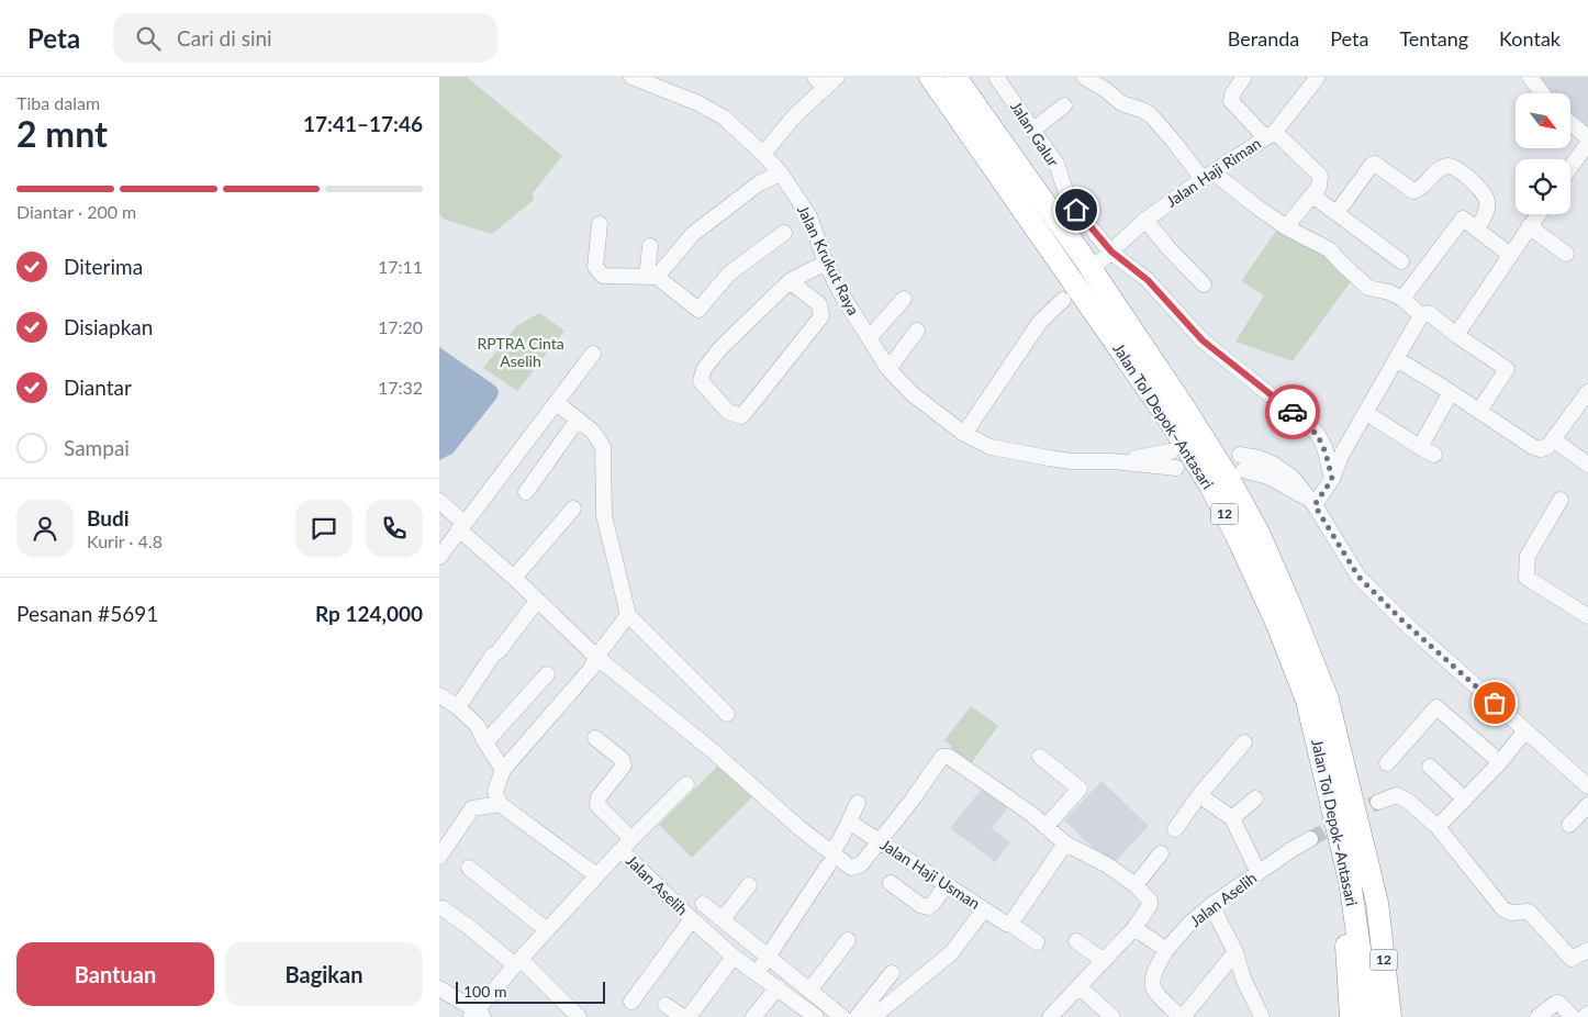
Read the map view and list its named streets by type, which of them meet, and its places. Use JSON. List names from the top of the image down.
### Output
{
  "streets": {
    "highway": ["Jalan Tol Depok–Antasari", "12"],
    "street": [
      "Jalan Galur",
      "Jalan Haji Riman",
      "Jalan Krukut Raya",
      "Jalan Haji Usman",
      "Jalan Aselih"
    ]
  },
  "crossings": [
    ["Jalan Galur", "Jalan Haji Riman"]
  ],
  "parks": ["RPTRA Cinta Aselih"],
  "scale_bar": "100 m",
  "north": "bottom right",
  "page": {
    "header": "Peta",
    "search": "Cari di sini",
    "nav": [
      "Beranda",
      "Peta",
      "Tentang",
      "Kontak"
    ],
    "heading": ["2 mnt", "Tiba dalam", "17:41–17:46"],
    "panel": [
      "Budi",
      "Kurir · 4.8",
      "Pesanan #5691",
      "Rp 124,000"
    ],
    "bar": "Diantar · 200 m",
    "list": [
      ["Diterima", "17:11"],
      ["Disiapkan", "17:20"],
      ["Diantar", "17:32"],
      "Sampai"
    ],
    "buttons": ["Bantuan", "Bagikan"],
    "scale": "100 m"
  }
}
